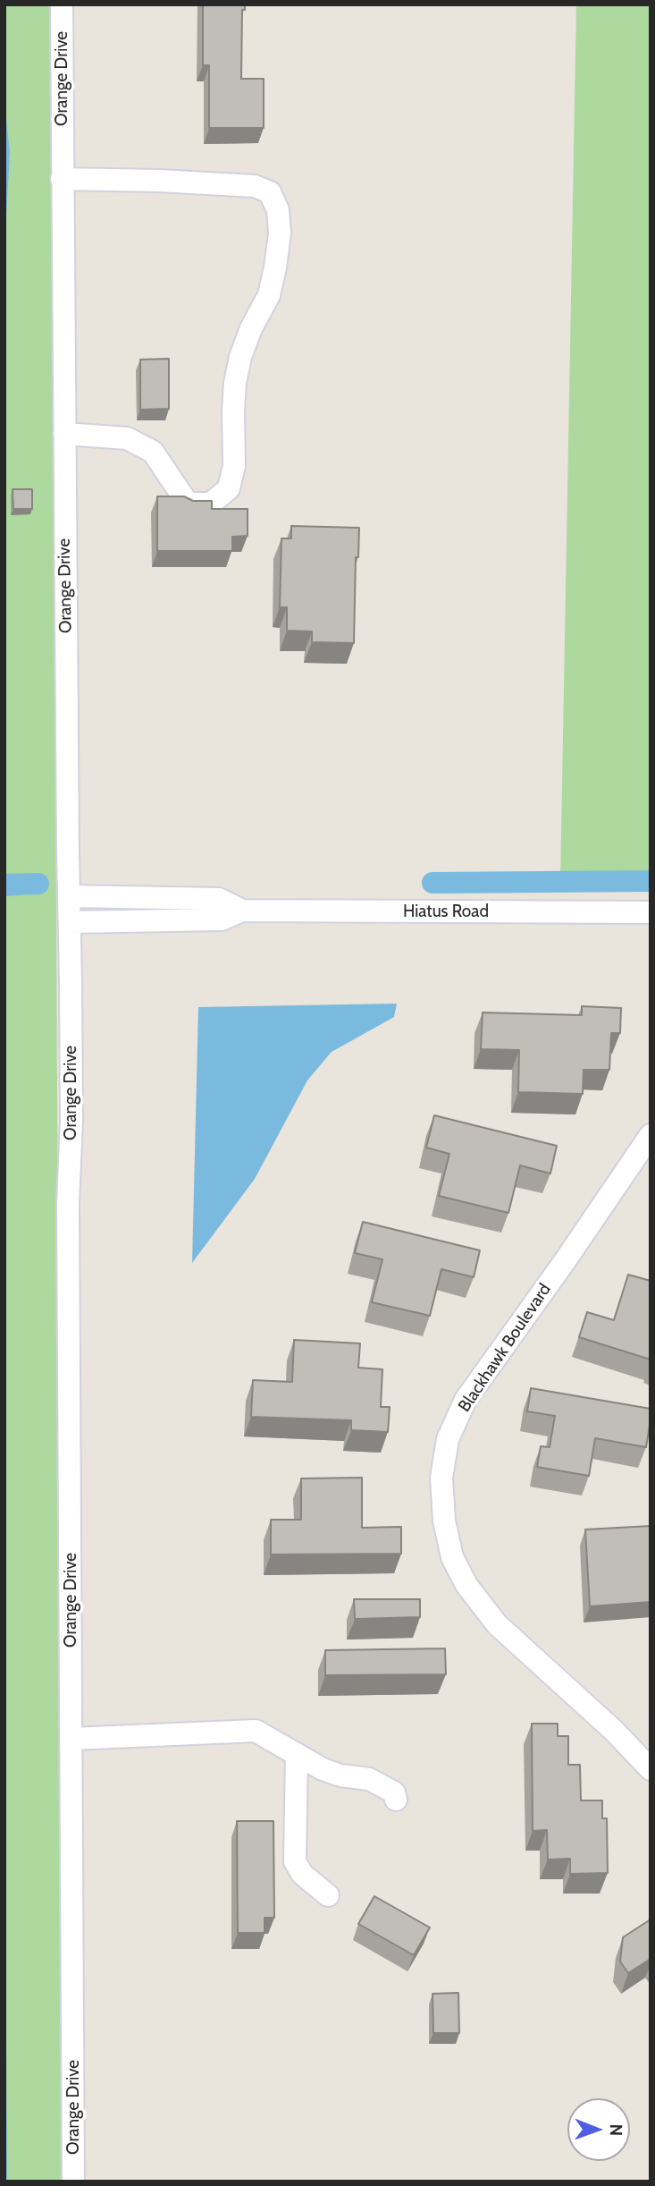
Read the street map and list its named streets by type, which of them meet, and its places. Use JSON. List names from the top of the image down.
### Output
{
  "streets": {
    "street": ["Orange Drive", "Hiatus Road", "Blackhawk Boulevard"]
  },
  "crossings": [
    ["Orange Drive", "Hiatus Road"]
  ],
  "north": "right"
}
